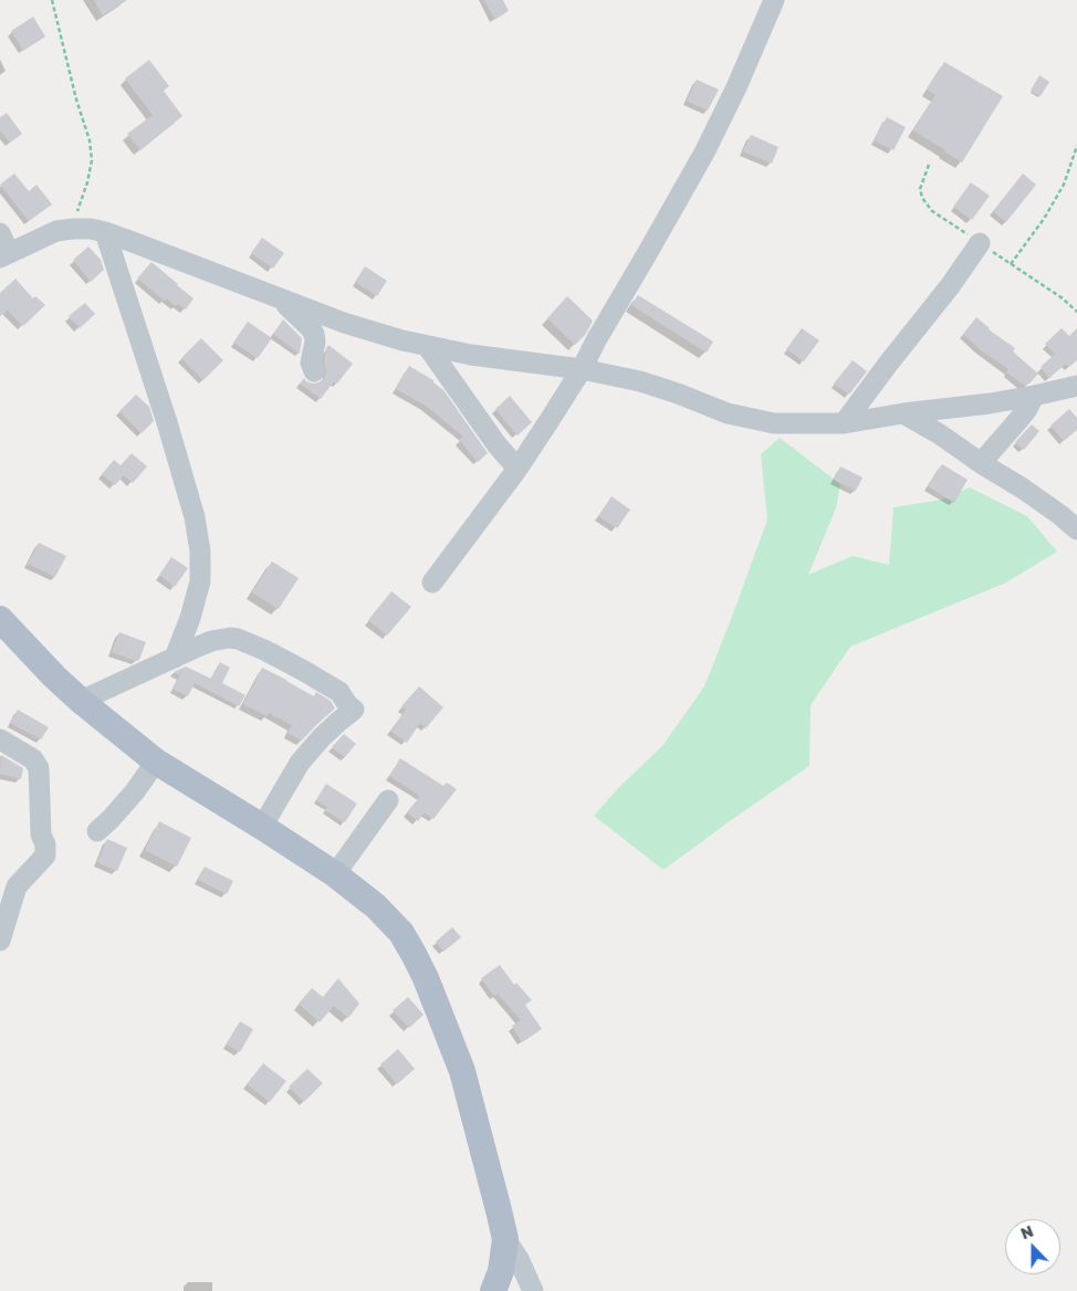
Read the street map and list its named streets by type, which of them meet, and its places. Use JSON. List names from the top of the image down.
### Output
{
  "north": "top"
}
